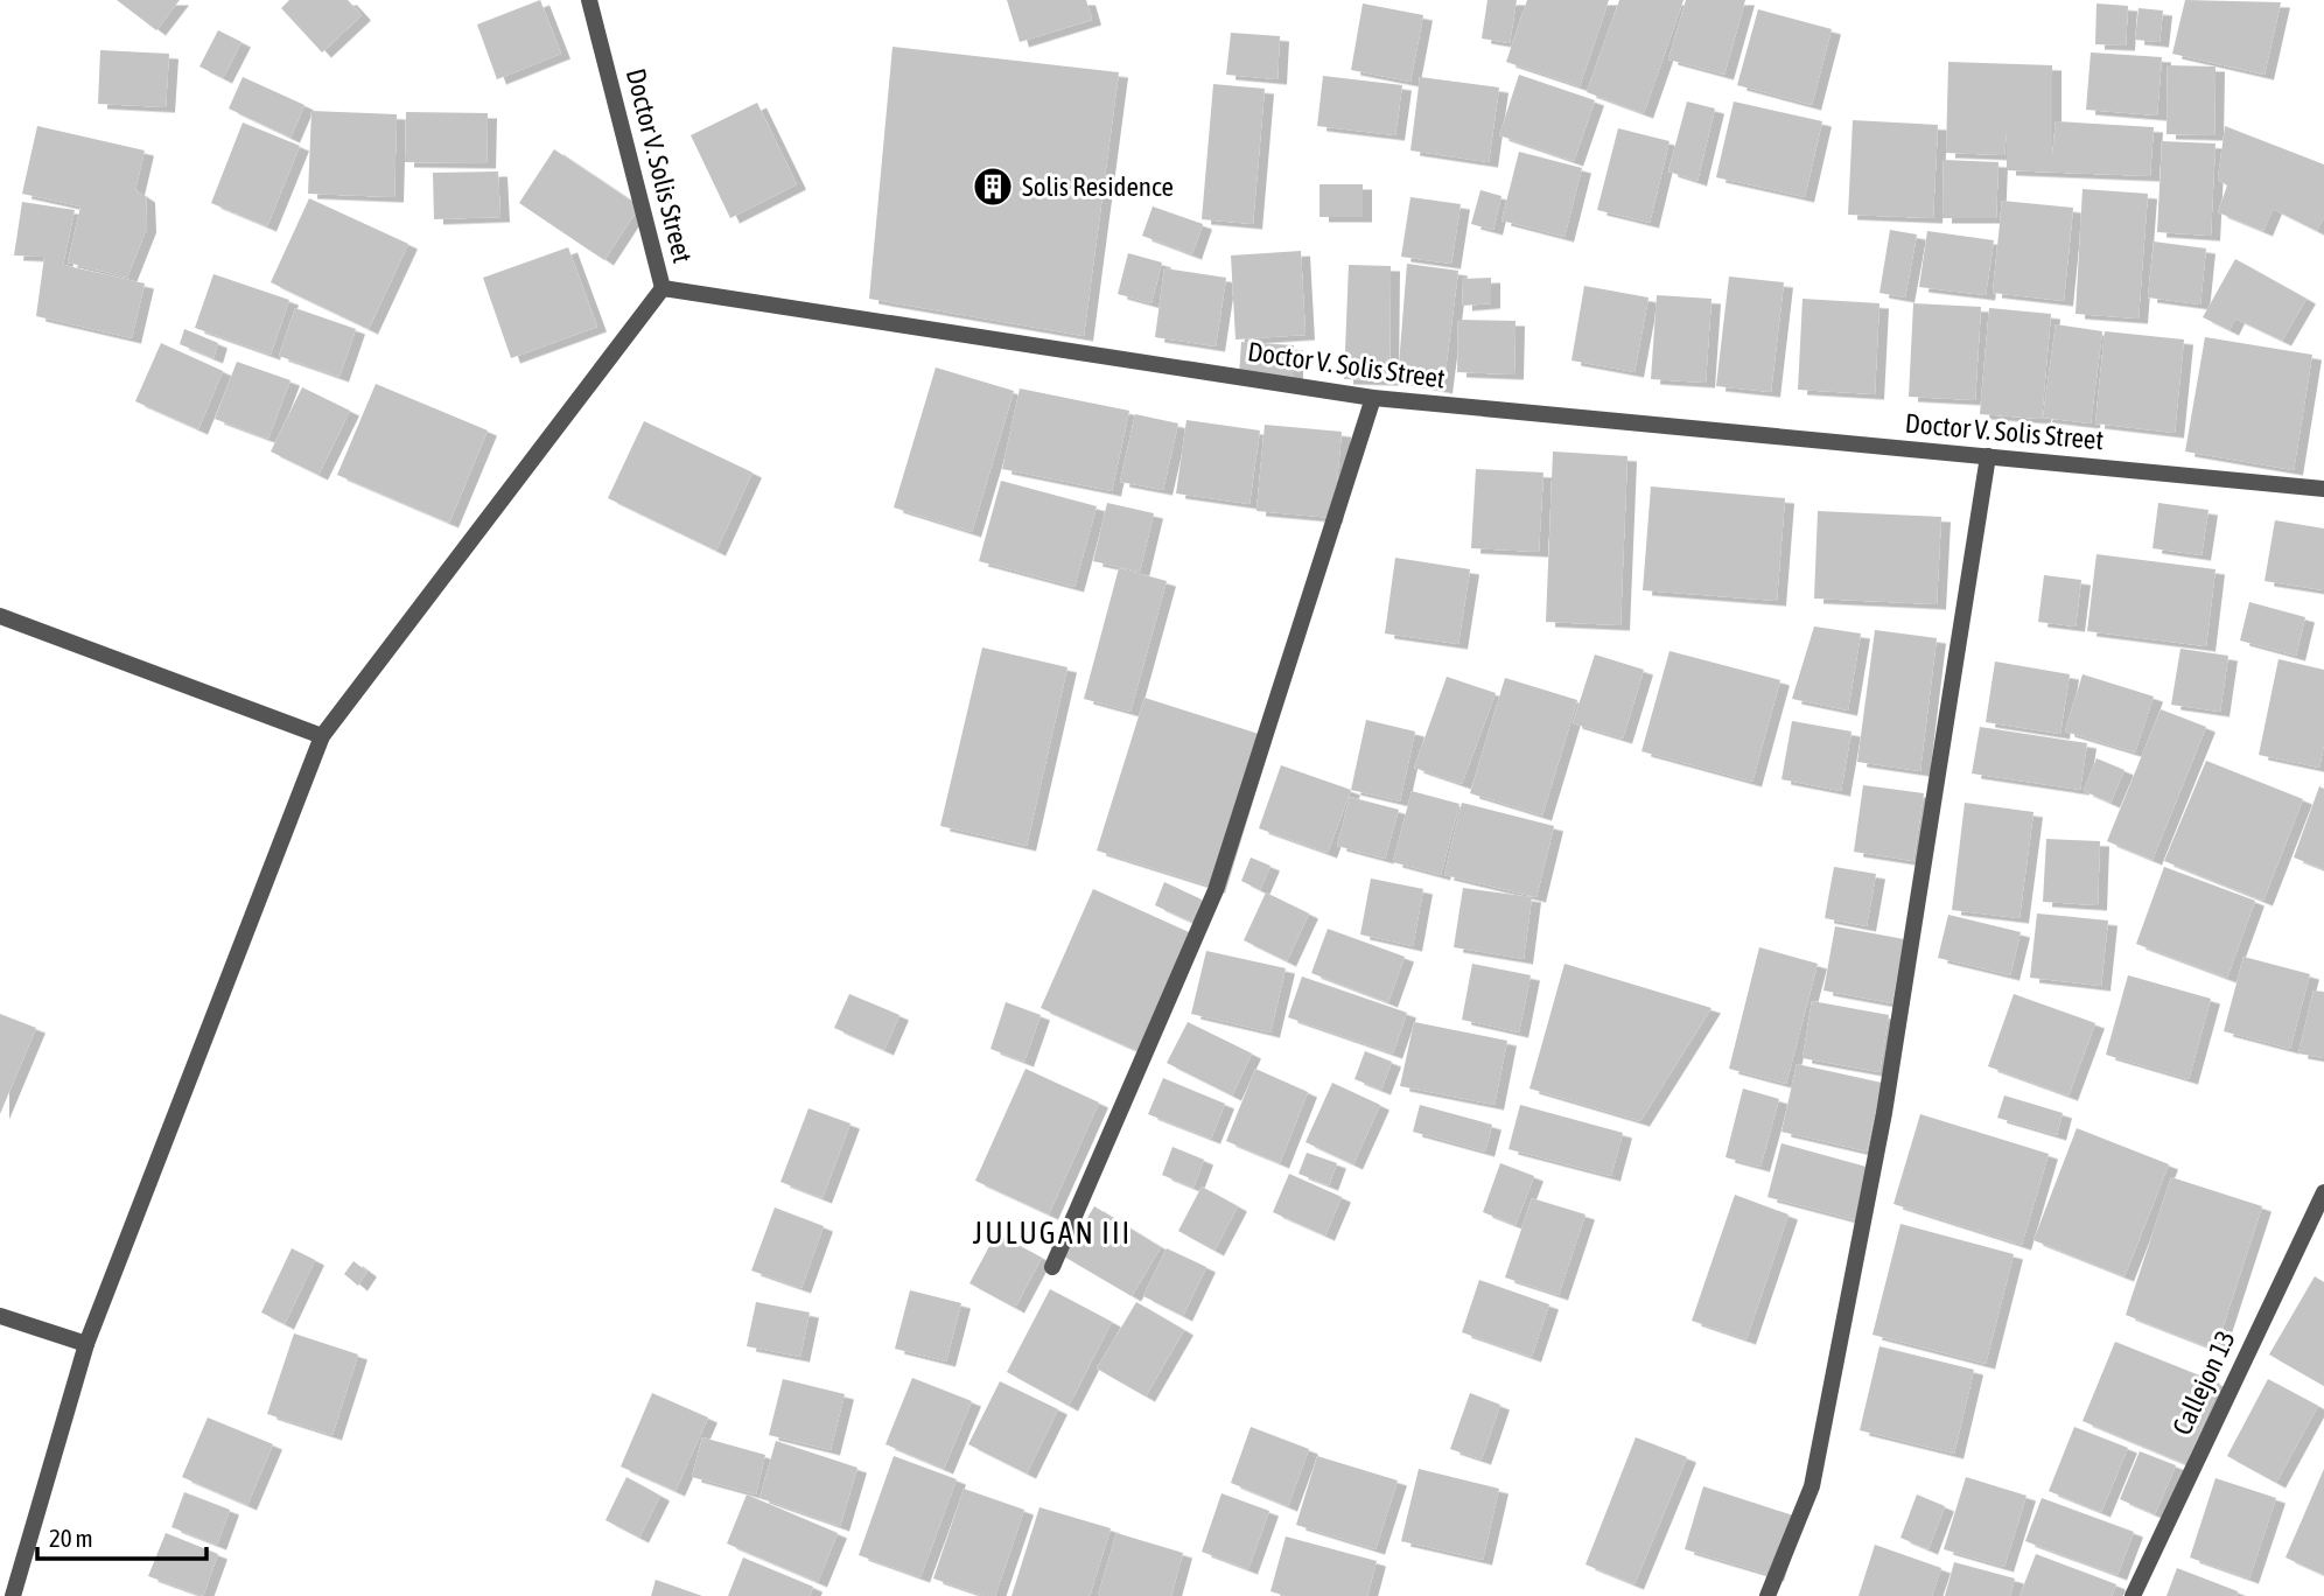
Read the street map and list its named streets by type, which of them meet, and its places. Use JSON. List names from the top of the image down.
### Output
{
  "streets": {
    "street": ["Doctor V. Solis Street", "Callejon 13"]
  },
  "districts": ["JULUGAN III"],
  "places": {
    "building": ["Solis Residence"]
  },
  "scale_bar": "20 m"
}
